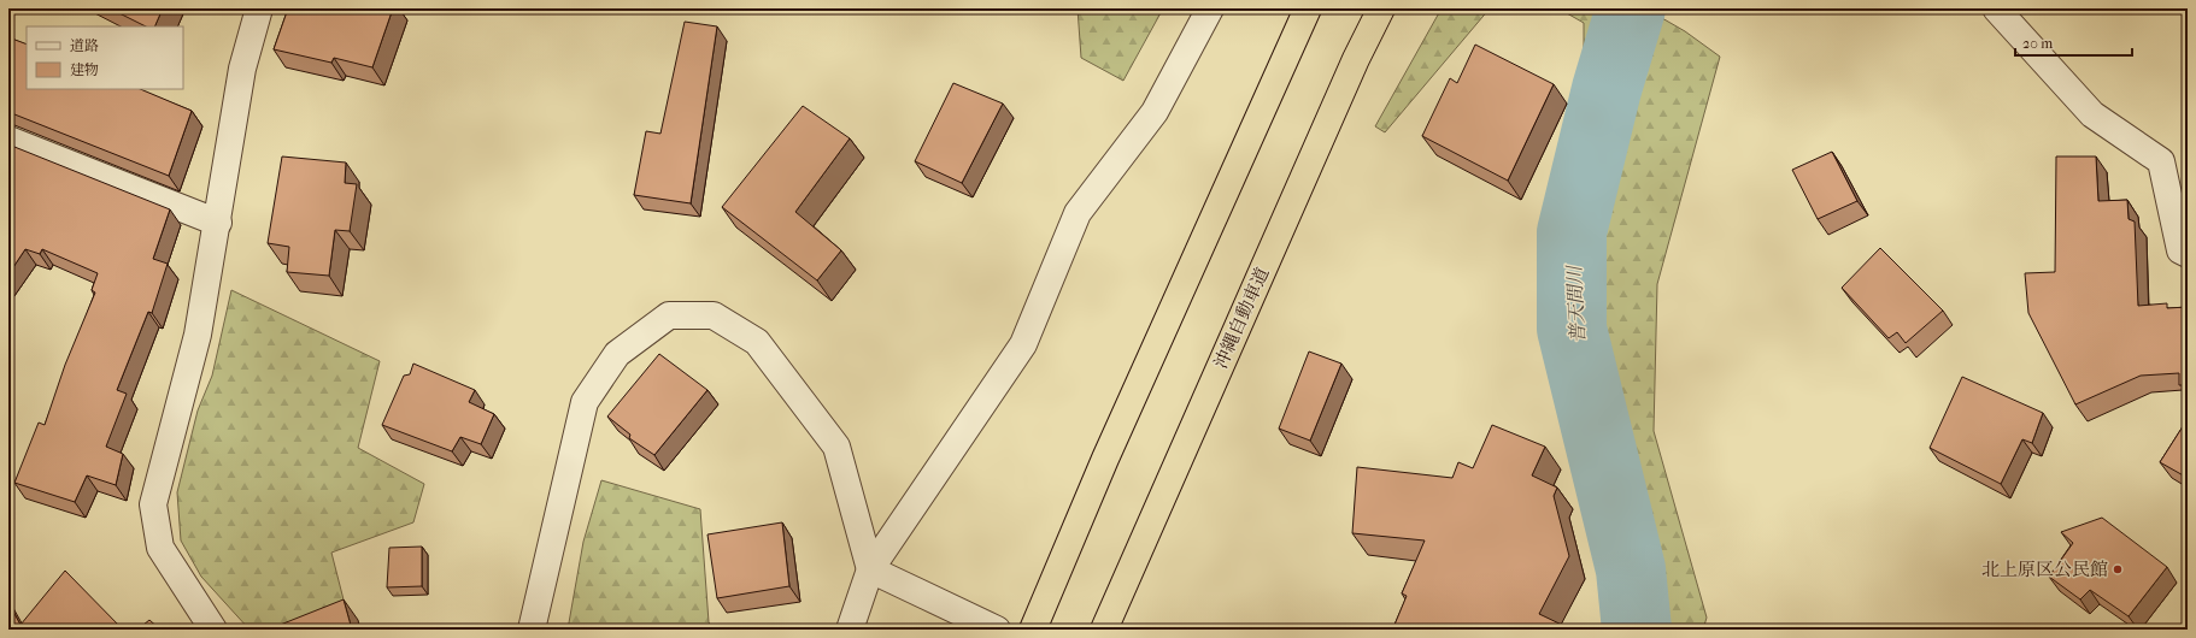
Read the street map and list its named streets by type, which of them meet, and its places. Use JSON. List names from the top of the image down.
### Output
{
  "streets": {
    "highway": ["沖縄自動車道"]
  },
  "water": ["普天間川"],
  "places": ["北上原区公民館"],
  "legend": ["道路", "建物"],
  "scale_bar": "20 m"
}
